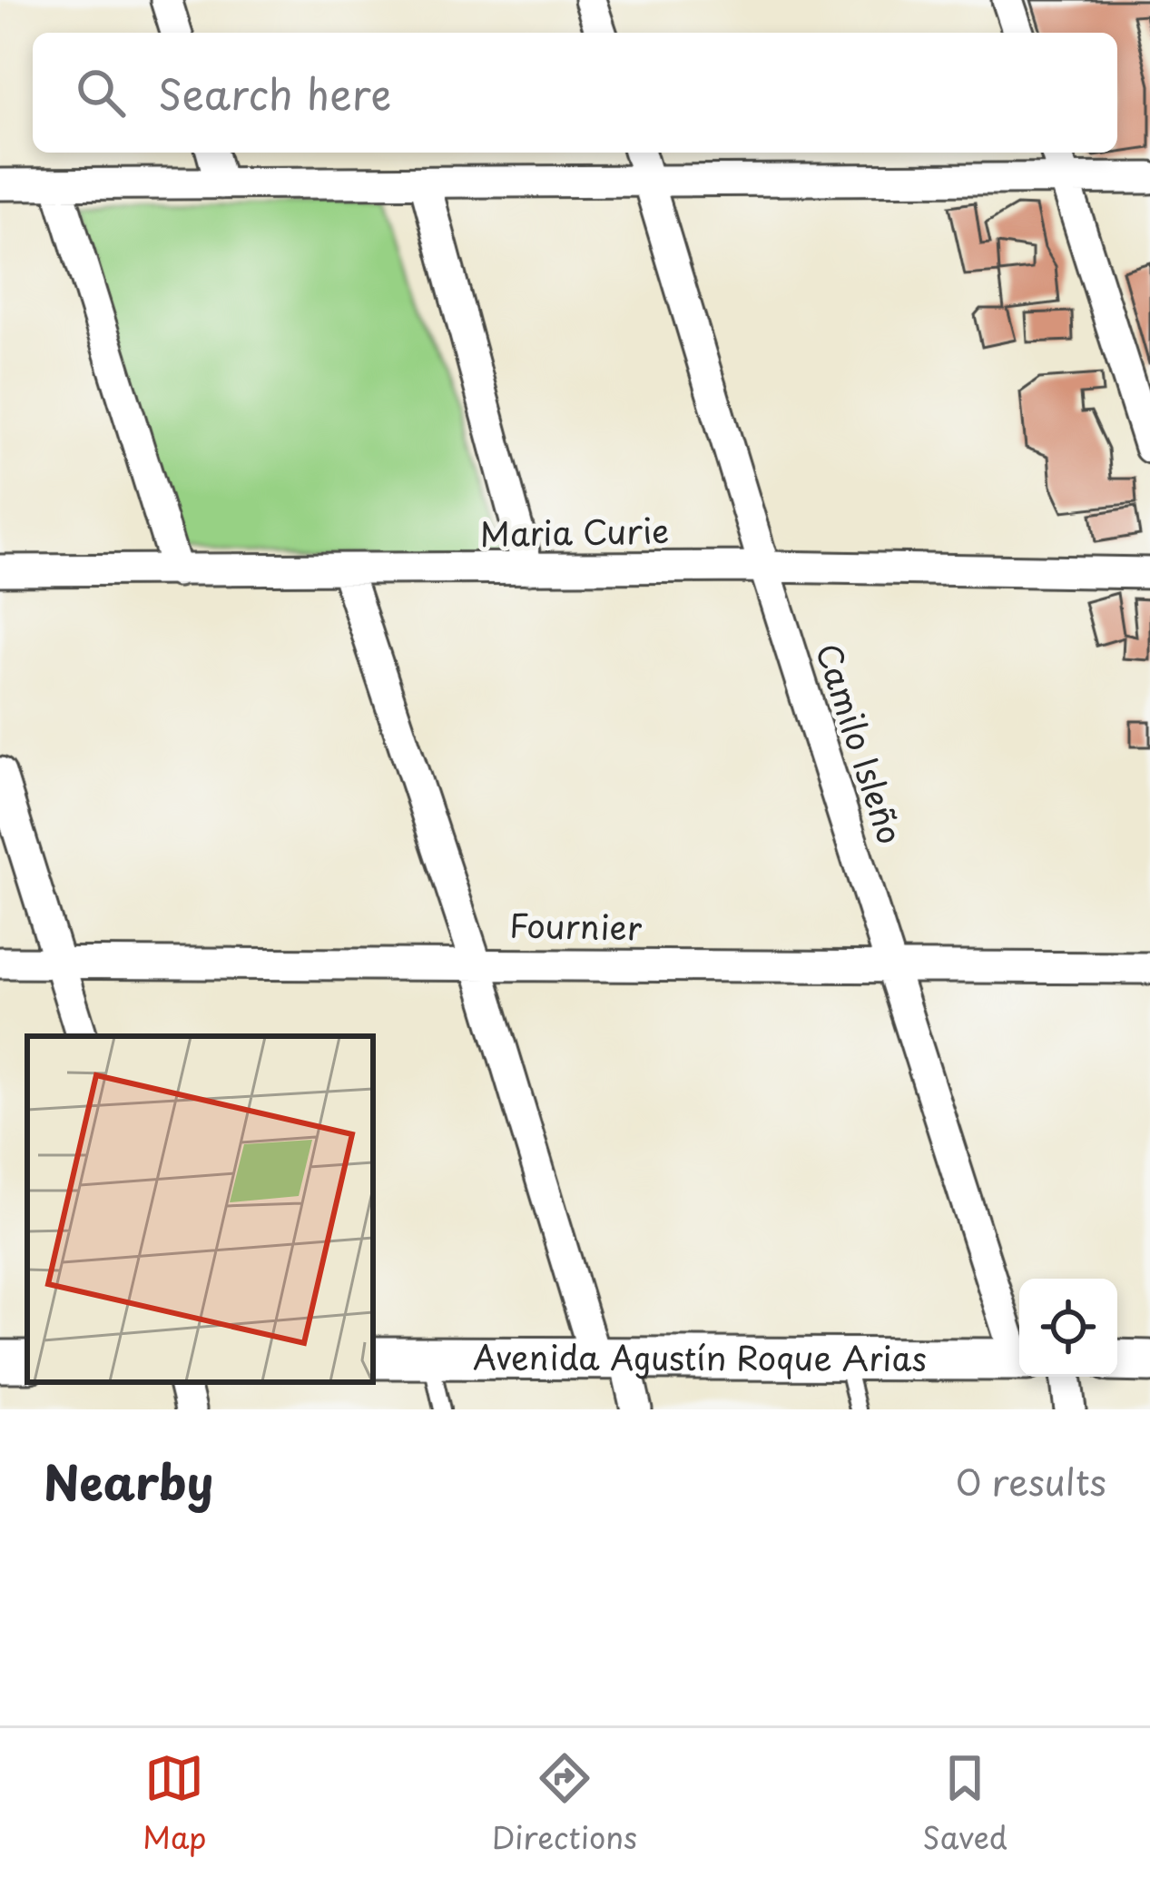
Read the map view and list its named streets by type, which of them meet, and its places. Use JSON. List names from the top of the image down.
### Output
{
  "streets": {
    "main road": ["Avenida Agustín Roque Arias"],
    "street": ["Maria Curie", "Camilo Isleño", "Fournier"]
  },
  "crossings": [
    ["Maria Curie", "Camilo Isleño"],
    ["Camilo Isleño", "Fournier"]
  ],
  "page": {
    "search": "Search here",
    "heading": ["Nearby", "0 results"],
    "nav": ["Map", "Directions", "Saved"]
  }
}
